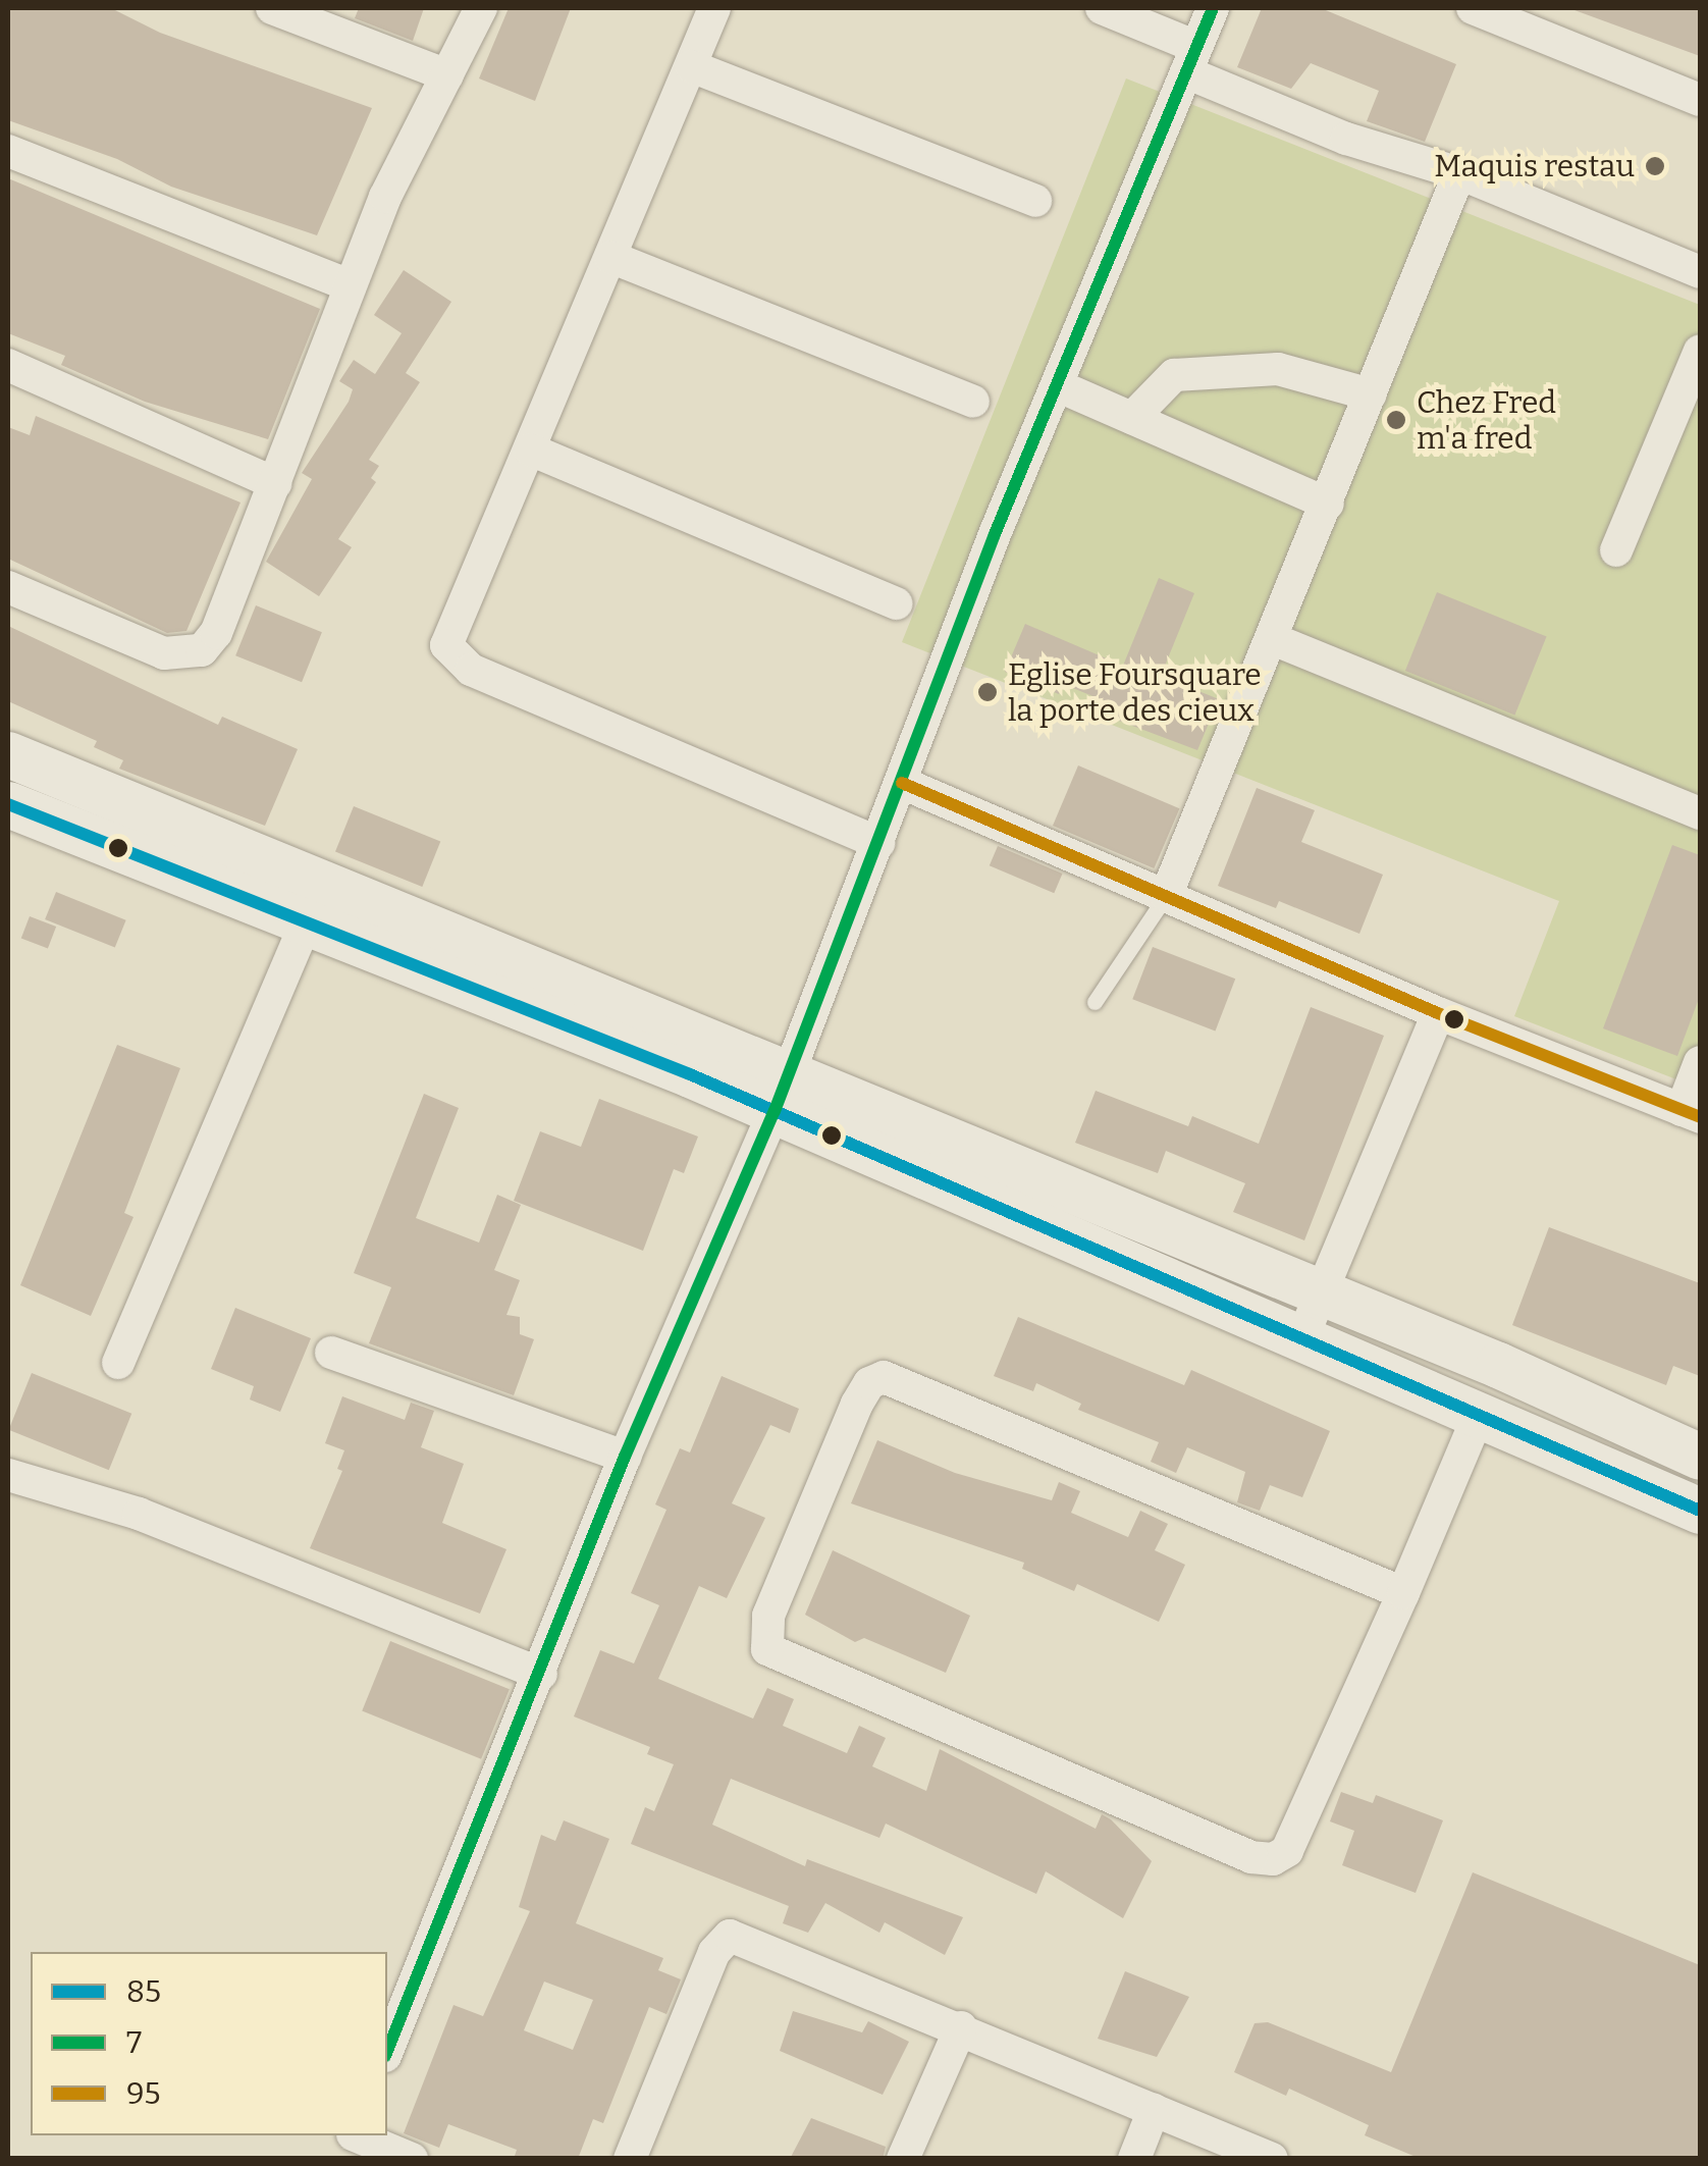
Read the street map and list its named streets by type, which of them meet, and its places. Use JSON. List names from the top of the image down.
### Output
{
  "places": ["Maquis restau", "Chez Fred m'a fred", "Eglise Foursquare la porte des cieux"],
  "lines": ["transit line 7", "transit line 95", "transit line 85"],
  "legend": ["85", "7", "95"]
}
